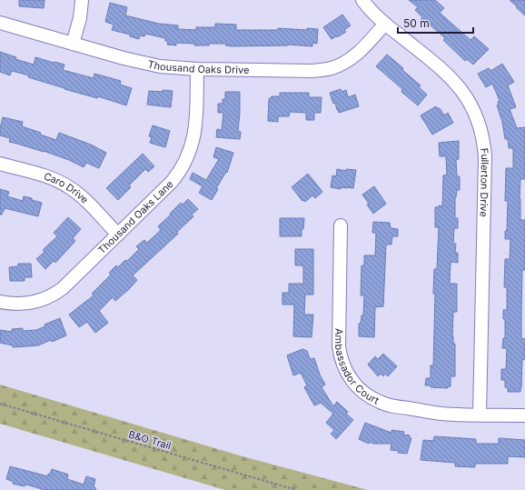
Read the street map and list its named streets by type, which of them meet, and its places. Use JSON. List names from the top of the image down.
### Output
{
  "streets": {
    "street": [
      "Thousand Oaks Drive",
      "Fullerton Drive",
      "Caro Drive",
      "Thousand Oaks Lane",
      "Ambassador Court"
    ],
    "path": ["B&O Trail"]
  },
  "crossings": [
    ["Thousand Oaks Drive", "Fullerton Drive"],
    ["Thousand Oaks Drive", "Thousand Oaks Lane"],
    ["Fullerton Drive", "Ambassador Court"],
    ["Caro Drive", "Thousand Oaks Lane"]
  ],
  "scale_bar": "50 m"
}
